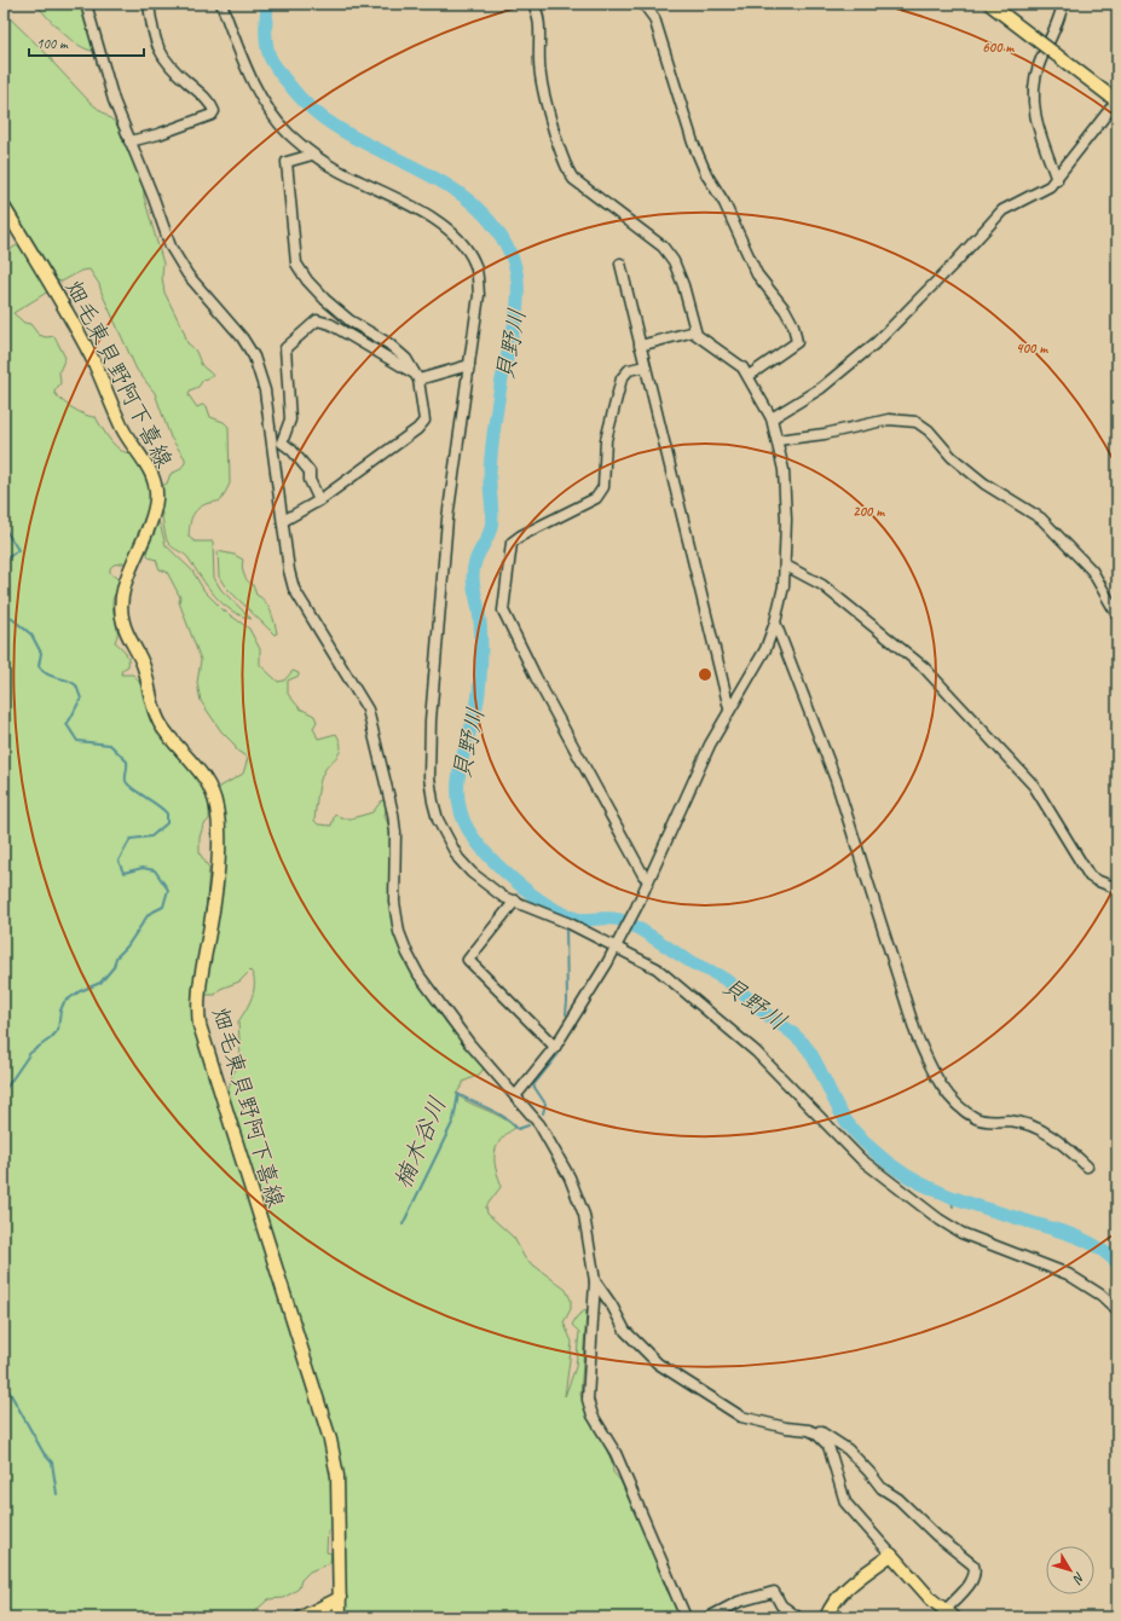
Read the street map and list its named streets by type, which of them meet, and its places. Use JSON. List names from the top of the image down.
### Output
{
  "streets": {
    "main road": ["畑毛東貝野阿下喜線"]
  },
  "water": ["貝野川", "楠木谷川"],
  "scale_bar": "100 m",
  "north": "bottom right",
  "rings": ["600 m", "400 m", "200 m"]
}
